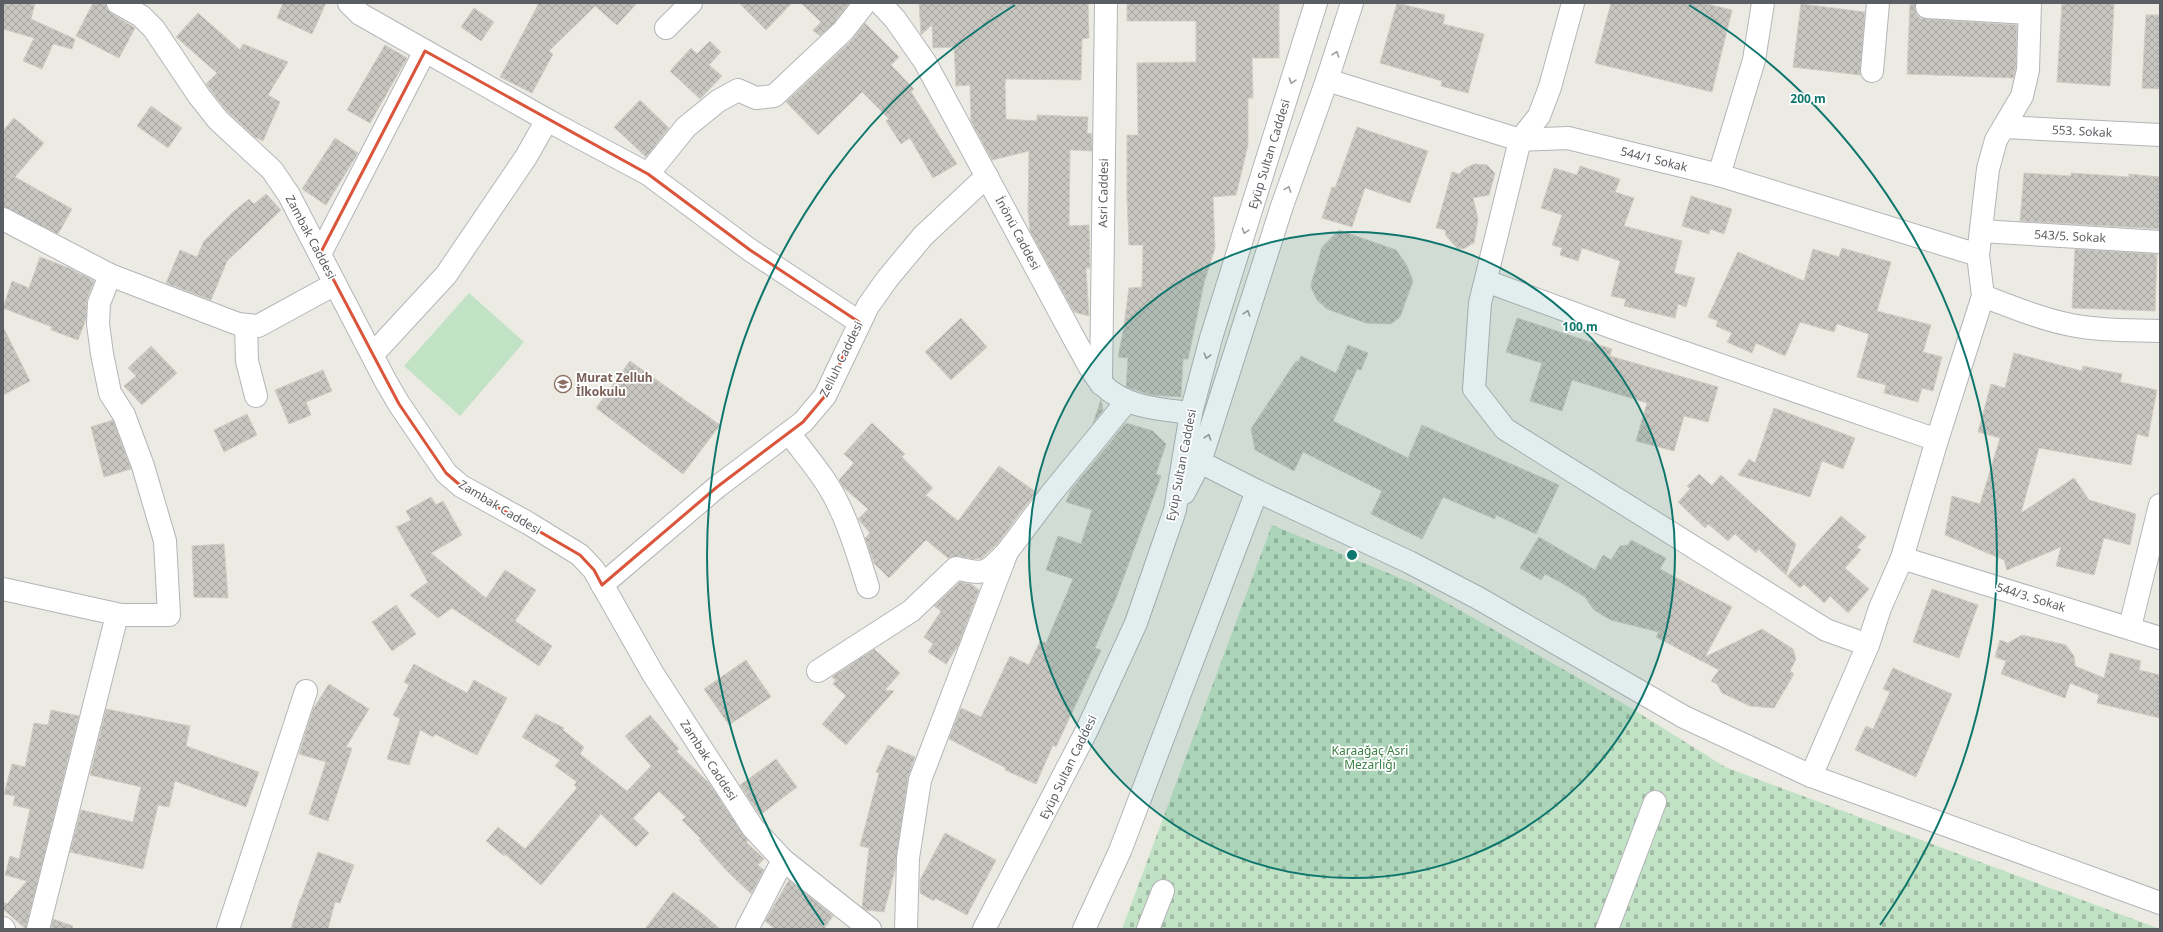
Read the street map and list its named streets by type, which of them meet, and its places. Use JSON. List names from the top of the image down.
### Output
{
  "streets": {
    "street": [
      "553. Sokak",
      "Eyüp Sultan Caddesi",
      "544/1 Sokak",
      "Asri Caddesi",
      "İnönü Caddesi",
      "543/5. Sokak",
      "Zambak Caddesi",
      "Zelluh Caddesi",
      "544/3. Sokak"
    ]
  },
  "crossings": [
    ["Eyüp Sultan Caddesi", "İnönü Caddesi"],
    ["Asri Caddesi", "İnönü Caddesi"],
    ["İnönü Caddesi", "Zelluh Caddesi"],
    ["Zambak Caddesi", "Zelluh Caddesi"]
  ],
  "parks": ["Karaağaç Asri Mezarlığı"],
  "places": {
    "school or university": ["Murat Zelluh İlkokulu"]
  },
  "rings": ["200 m", "100 m"]
}
